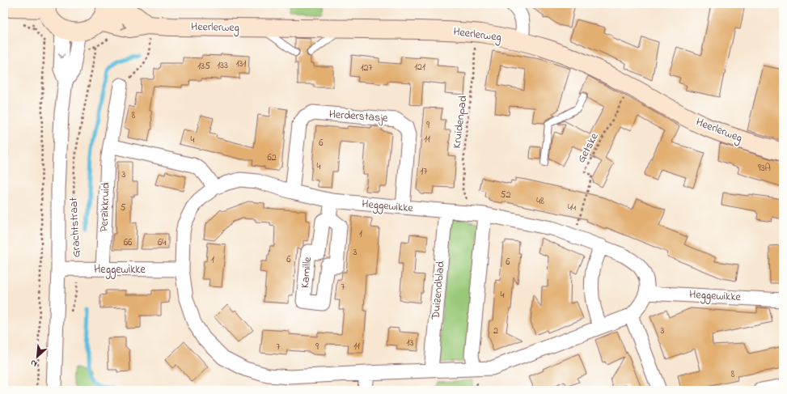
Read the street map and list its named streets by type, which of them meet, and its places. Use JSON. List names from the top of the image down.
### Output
{
  "streets": {
    "main road": ["Heerlerweg"],
    "street": [
      "Herderstasje",
      "Heggewikke",
      "Perzikkruid",
      "Grachtstraat",
      "Kamille",
      "Duizendblad"
    ],
    "path": ["Kruidenpad", "Getske"]
  },
  "crossings": [
    ["Heerlerweg", "Kruidenpad"],
    ["Heerlerweg", "Getske"],
    ["Herderstasje", "Heggewikke"],
    ["Kruidenpad", "Heggewikke"],
    ["Getske", "Heggewikke"],
    ["Heggewikke", "Perzikkruid"],
    ["Heggewikke", "Grachtstraat"],
    ["Heggewikke", "Kamille"],
    ["Heggewikke", "Duizendblad"]
  ],
  "house_numbers": [
    "131",
    "133",
    "135",
    "121",
    "127",
    "8",
    "9",
    "11",
    "4",
    "6",
    "62",
    "4",
    "93A",
    "17",
    "3",
    "52",
    "48",
    "5",
    "44",
    "1",
    "66",
    "64",
    "3",
    "1",
    "6",
    "6",
    "7",
    "4",
    "2",
    "3",
    "13",
    "11",
    "7",
    "9",
    "8"
  ],
  "north": "bottom left"
}
